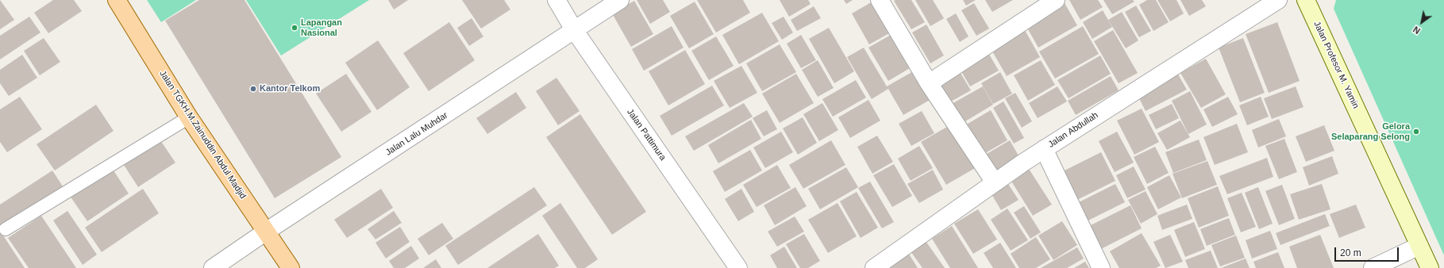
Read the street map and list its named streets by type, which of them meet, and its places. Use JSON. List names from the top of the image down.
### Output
{
  "streets": {
    "main road": ["Jalan Profesor M. Yamin", "Jalan TGKH.M.Zainuddin Abdul Madjid"],
    "street": ["Jalan Abdullah", "Jalan Lalu Muhdar", "Jalan Pattimura"]
  },
  "crossings": [
    ["Jalan Lalu Muhdar", "Jalan TGKH.M.Zainuddin Abdul Madjid"],
    ["Jalan Lalu Muhdar", "Jalan Pattimura"]
  ],
  "places": ["Lapangan Nasional", "Kantor Telkom", "Gelora Selaparang Selong"],
  "scale_bar": "20 m",
  "north": "bottom left"
}
